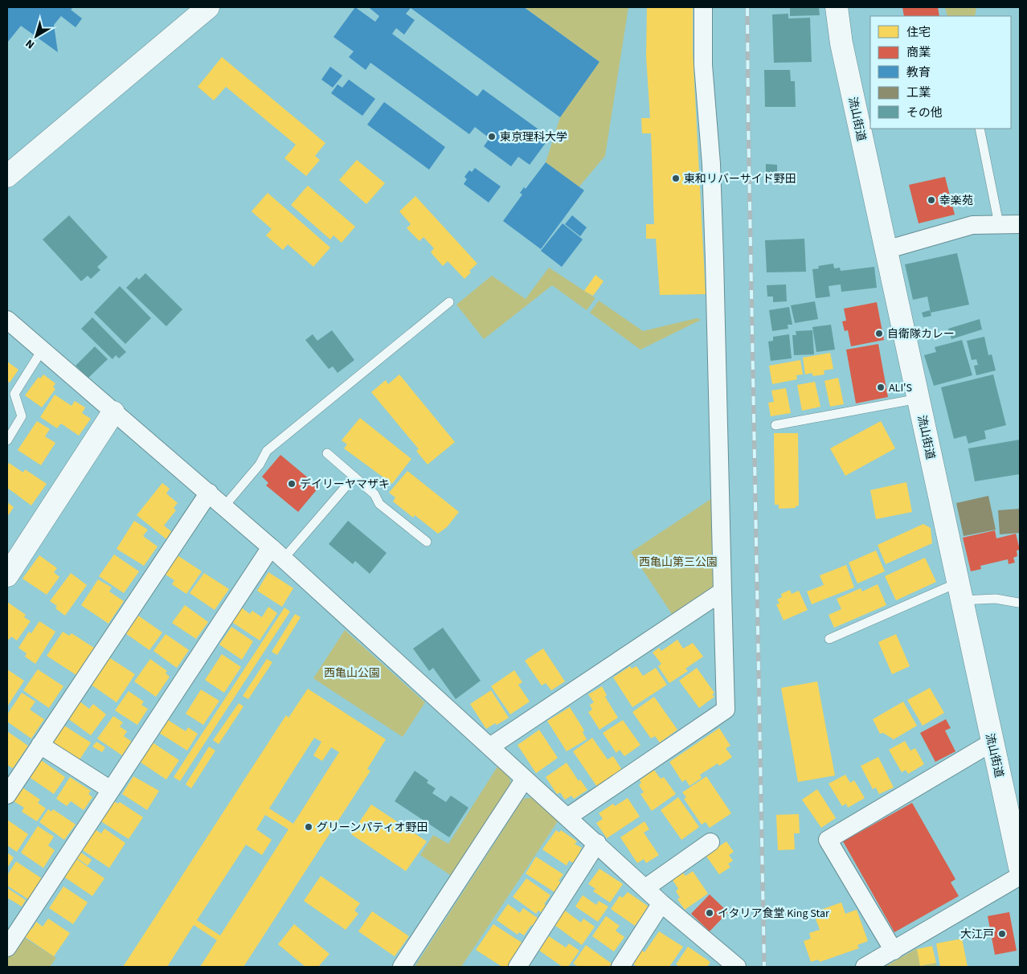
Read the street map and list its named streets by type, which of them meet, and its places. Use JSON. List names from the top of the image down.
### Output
{
  "streets": {
    "street": ["流山街道"]
  },
  "parks": ["西亀山第三公園", "西亀山公園"],
  "places": [
    "東京理科大学",
    "東和リバーサイド野田",
    "幸楽苑",
    "自衛隊カレー",
    "ALI'S",
    "デイリーヤマザキ",
    "グリーンパティオ野田",
    "イタリア食堂 King Star",
    "大江戸"
  ],
  "legend": [
    "住宅",
    "商業",
    "教育",
    "工業",
    "その他"
  ],
  "north": "bottom left"
}
